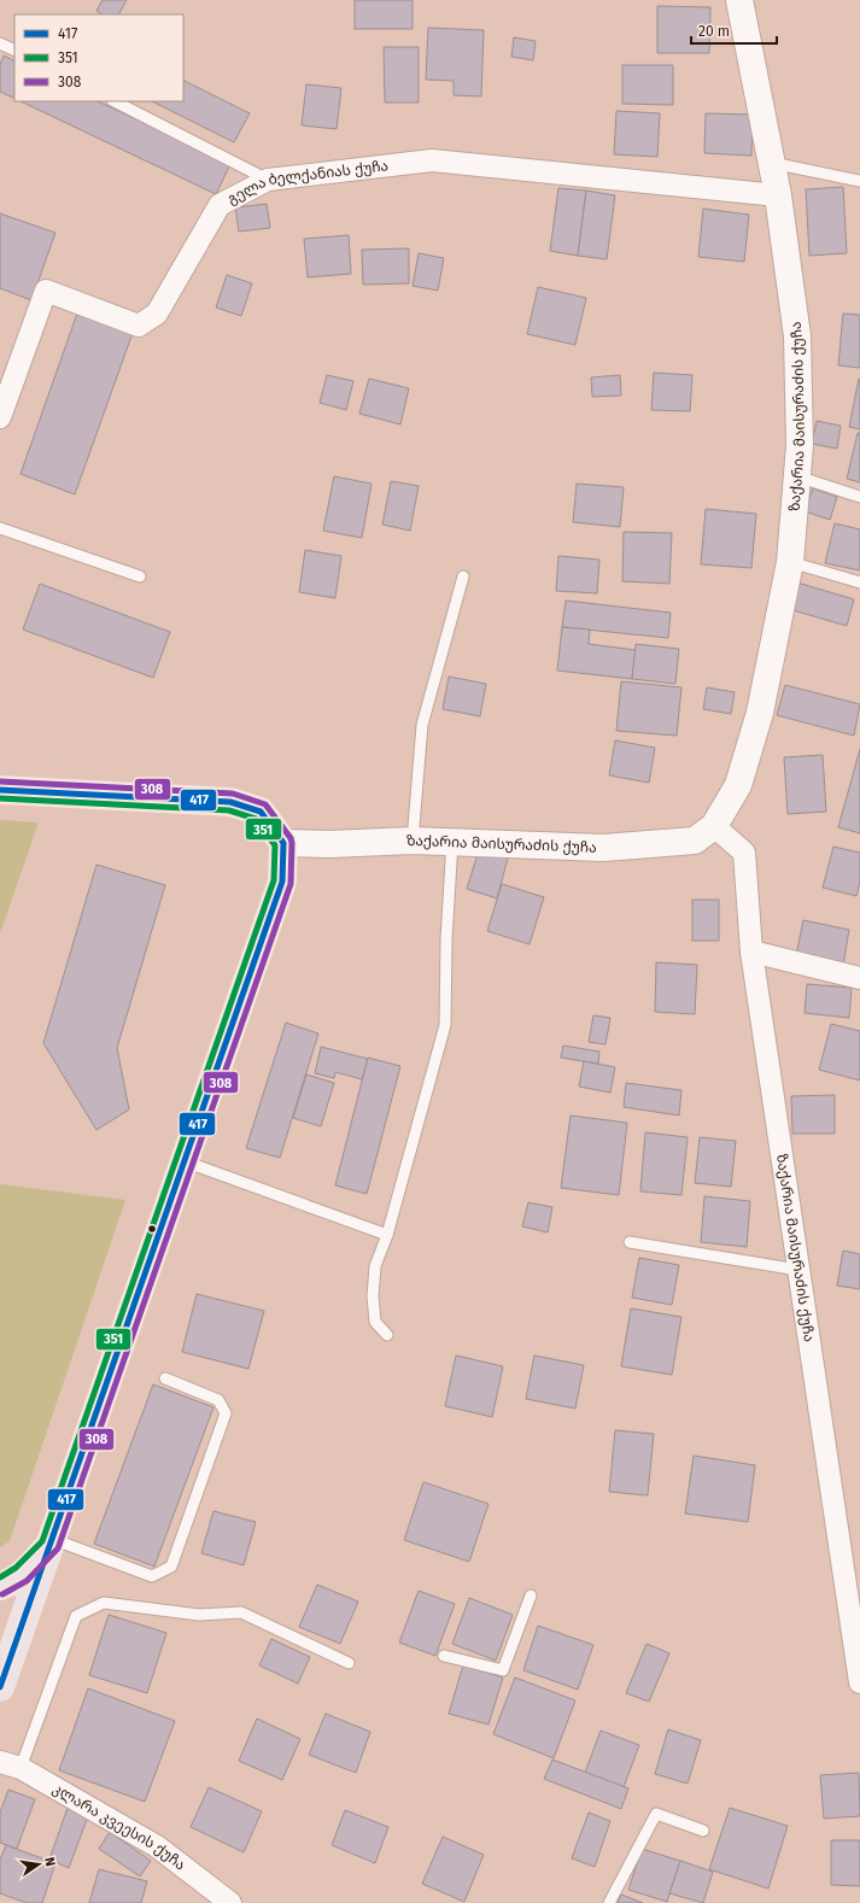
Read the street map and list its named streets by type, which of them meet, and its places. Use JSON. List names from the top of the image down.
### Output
{
  "streets": {
    "street": ["გელა ბელქანიას ქუჩა", "ზაქარია მაისურაძის ქუჩა", "კლარა კვეესის ქუჩა"]
  },
  "crossings": [
    ["გელა ბელქანიას ქუჩა", "ზაქარია მაისურაძის ქუჩა"]
  ],
  "lines": ["transit line 308", "transit line 417", "transit line 351"],
  "legend": ["417", "351", "308"],
  "scale_bar": "20 m",
  "north": "right"
}
